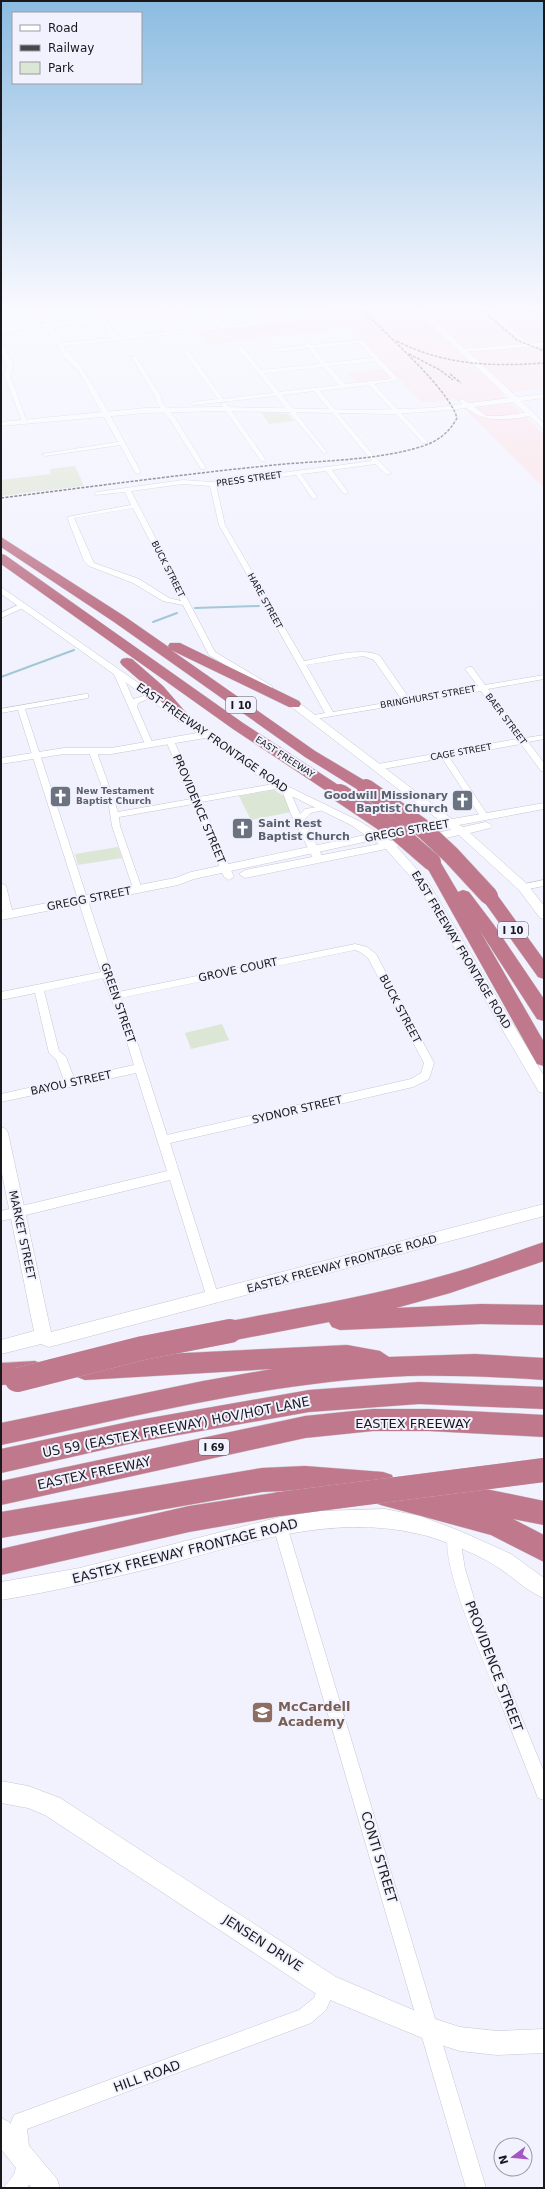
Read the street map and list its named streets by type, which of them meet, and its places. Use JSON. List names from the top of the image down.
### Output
{
  "streets": {
    "highway": [
      "I 10",
      "EAST FREEWAY",
      "EASTEX FREEWAY",
      "US 59 (EASTEX FREEWAY) HOV/HOT LANE",
      "I 69"
    ],
    "main road": ["JENSEN DRIVE"],
    "street": [
      "PRESS STREET",
      "BUCK STREET",
      "HARE STREET",
      "BRINGHURST STREET",
      "BAER STREET",
      "EAST FREEWAY FRONTAGE ROAD",
      "CAGE STREET",
      "PROVIDENCE STREET",
      "GREGG STREET",
      "GROVE COURT",
      "GREEN STREET",
      "BAYOU STREET",
      "SYDNOR STREET",
      "MARKET STREET",
      "EASTEX FREEWAY FRONTAGE ROAD",
      "CONTI STREET",
      "HILL ROAD"
    ]
  },
  "crossings": [
    ["PRESS STREET", "BUCK STREET"],
    ["PRESS STREET", "HARE STREET"],
    ["BUCK STREET", "GROVE COURT"],
    ["BUCK STREET", "SYDNOR STREET"],
    ["HARE STREET", "BRINGHURST STREET"],
    ["BRINGHURST STREET", "BAER STREET"],
    ["I 10", "EAST FREEWAY"],
    ["BAER STREET", "CAGE STREET"],
    ["EAST FREEWAY FRONTAGE ROAD", "GREGG STREET"],
    ["PROVIDENCE STREET", "GREGG STREET"],
    ["PROVIDENCE STREET", "EASTEX FREEWAY FRONTAGE ROAD"],
    ["GREGG STREET", "GREEN STREET"],
    ["GROVE COURT", "GREEN STREET"],
    ["GREEN STREET", "BAYOU STREET"],
    ["GREEN STREET", "SYDNOR STREET"],
    ["GREEN STREET", "EASTEX FREEWAY FRONTAGE ROAD"],
    ["MARKET STREET", "EASTEX FREEWAY FRONTAGE ROAD"],
    ["EASTEX FREEWAY FRONTAGE ROAD", "CONTI STREET"],
    ["CONTI STREET", "JENSEN DRIVE"],
    ["JENSEN DRIVE", "HILL ROAD"]
  ],
  "places": {
    "church": ["New Testament Baptist Church", "Goodwill Missionary Baptist Church", "Saint Rest Baptist Church"],
    "school or university": ["McCardell Academy"]
  },
  "legend": ["Road", "Railway", "Park"],
  "north": "left"
}
